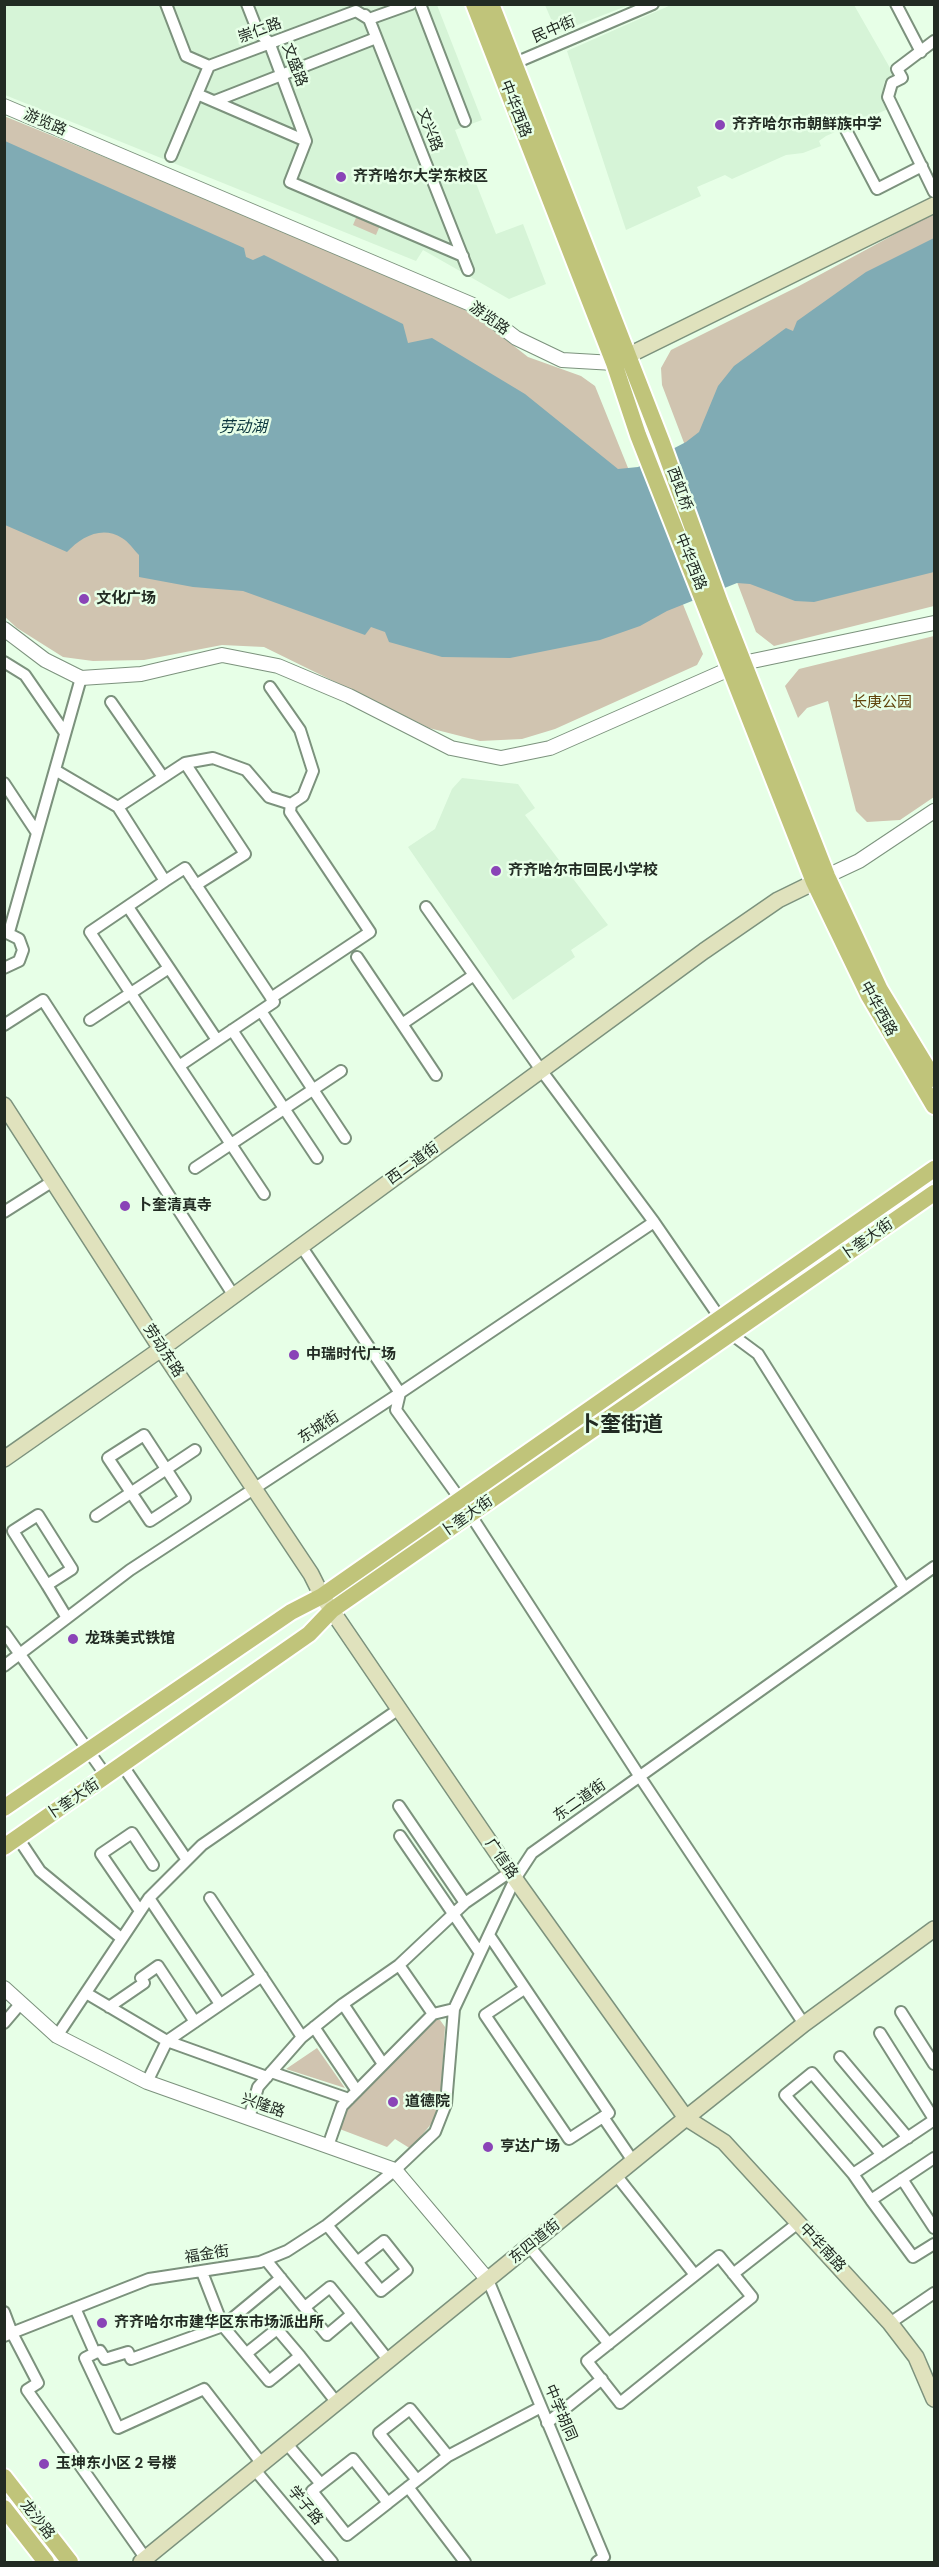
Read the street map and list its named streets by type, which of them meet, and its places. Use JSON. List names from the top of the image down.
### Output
{
  "streets": {
    "main road": [
      "中华西路",
      "游览路",
      "西虹桥",
      "西二道街",
      "卜奎大街",
      "劳动东路",
      "广信路",
      "东四道街",
      "中华南路",
      "龙沙路"
    ],
    "street": [
      "民中街",
      "崇仁路",
      "文盛路",
      "文兴路",
      "东城街",
      "东二道街",
      "兴隆路",
      "福金街",
      "中学胡同",
      "学子路"
    ]
  },
  "crossings": [
    ["民中街", "中华西路"],
    ["崇仁路", "文盛路"],
    ["崇仁路", "文兴路"],
    ["中华西路", "游览路"],
    ["中华西路", "西虹桥"],
    ["中华西路", "西二道街"],
    ["西二道街", "劳动东路"],
    ["卜奎大街", "劳动东路"],
    ["卜奎大街", "广信路"],
    ["劳动东路", "东城街"],
    ["劳动东路", "广信路"],
    ["东二道街", "广信路"],
    ["东二道街", "兴隆路"],
    ["东二道街", "福金街"],
    ["广信路", "东四道街"],
    ["广信路", "中华南路"],
    ["兴隆路", "福金街"],
    ["东四道街", "中华南路"],
    ["东四道街", "中学胡同"],
    ["东四道街", "学子路"]
  ],
  "districts": ["卜奎街道"],
  "water": ["劳动湖"],
  "parks": ["长庚公园"],
  "places": [
    "齐齐哈尔市朝鲜族中学",
    "齐齐哈尔大学东校区",
    "文化广场",
    "齐齐哈尔市回民小学校",
    "卜奎清真寺",
    "中瑞时代广场",
    "龙珠美式铁馆",
    "道德院",
    "亨达广场",
    "齐齐哈尔市建华区东市场派出所",
    "玉坤东小区 2 号楼"
  ]
}
